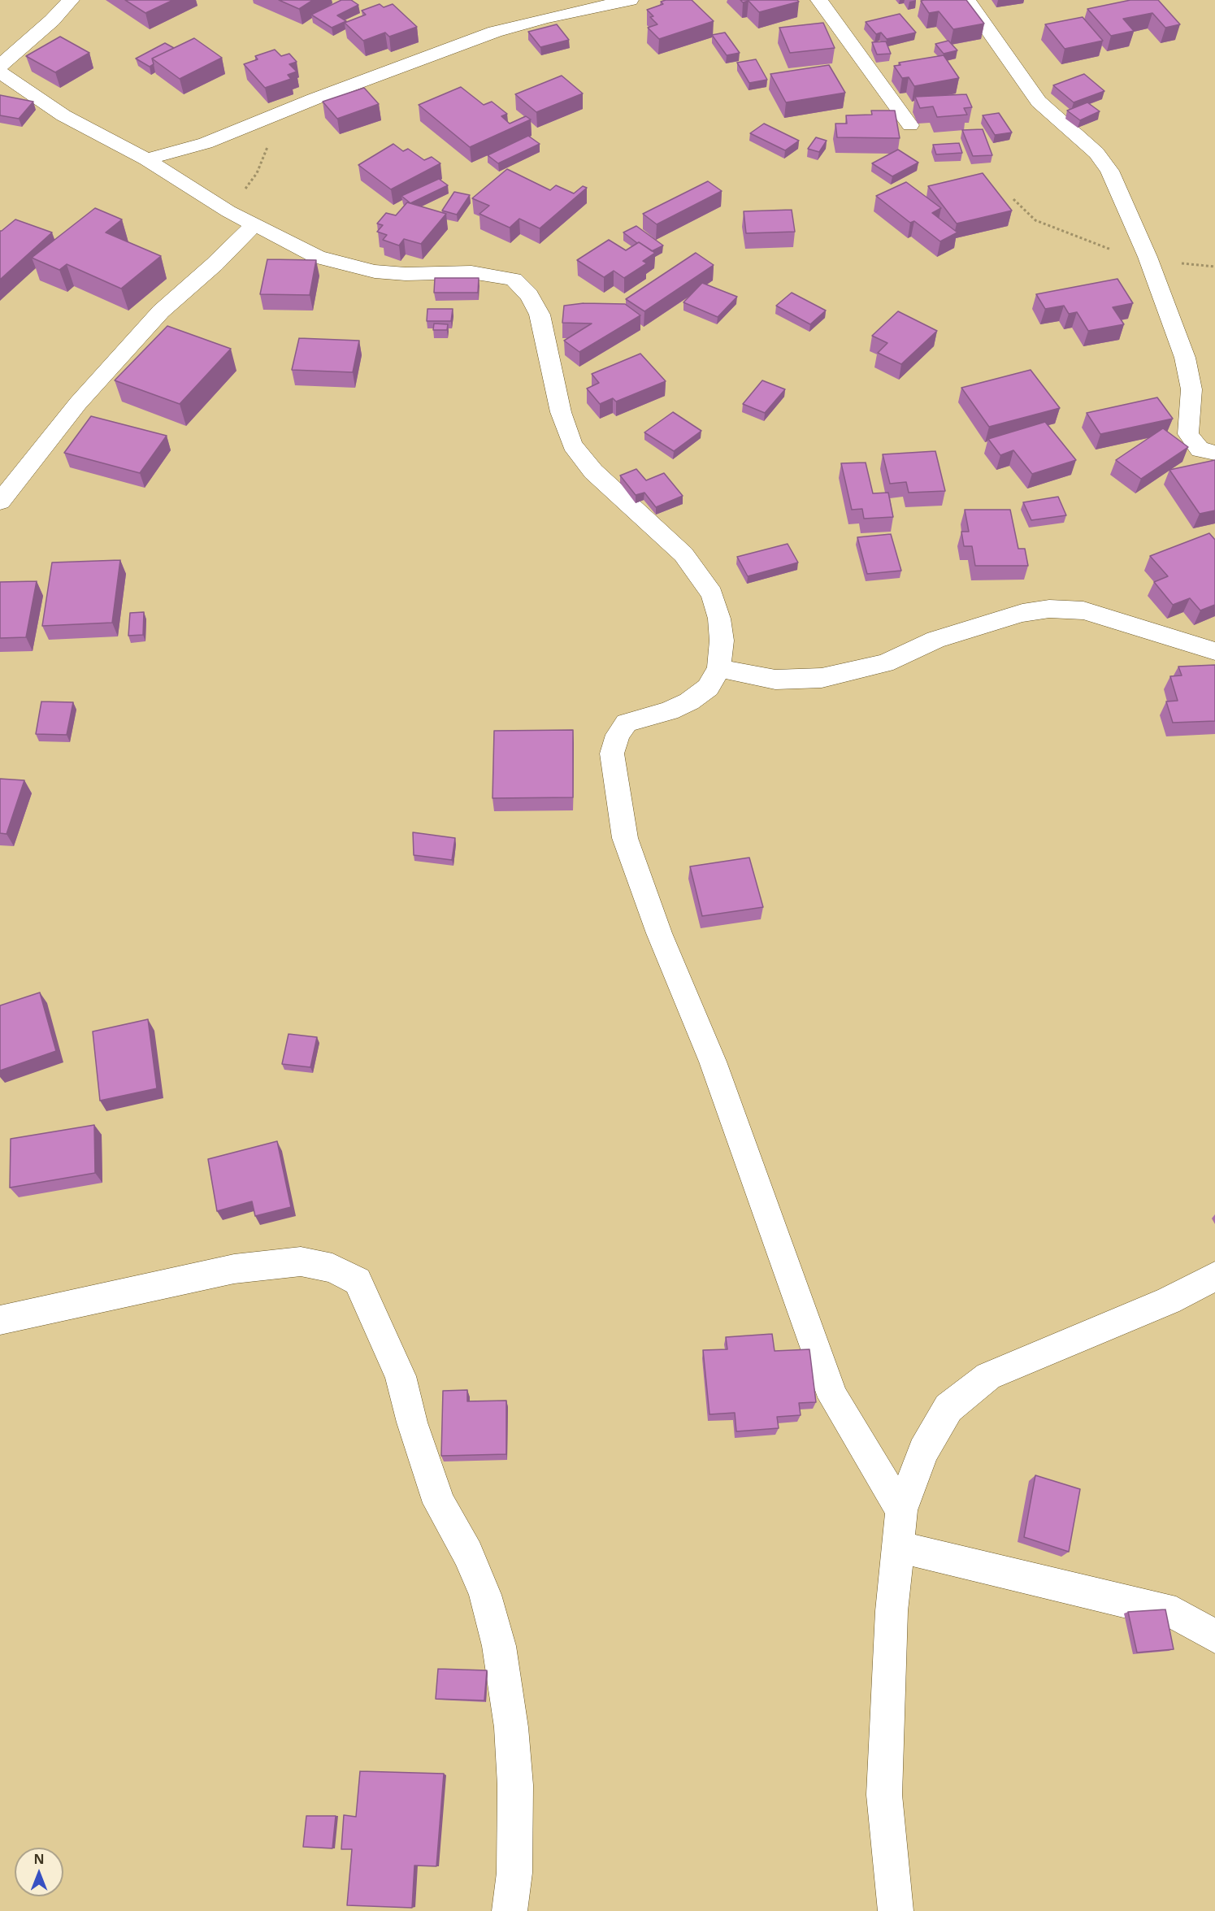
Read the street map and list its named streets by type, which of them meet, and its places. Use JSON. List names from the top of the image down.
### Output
{
  "north": "top"
}
